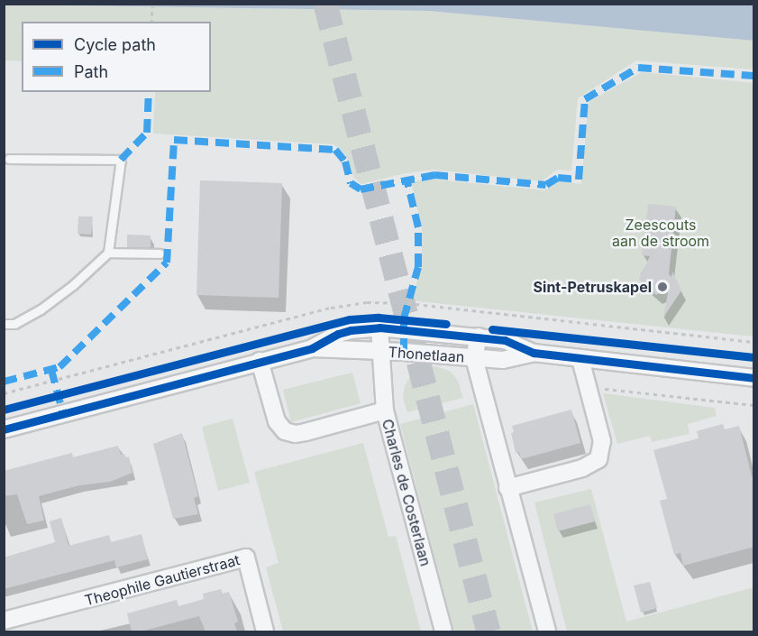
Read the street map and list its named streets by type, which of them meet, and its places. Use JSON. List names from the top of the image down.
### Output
{
  "streets": {
    "street": ["Thonetlaan", "Charles de Costerlaan", "Theophile Gautierstraat"]
  },
  "crossings": [
    ["Thonetlaan", "Charles de Costerlaan"]
  ],
  "parks": ["Zeescouts aan de stroom"],
  "places": ["Sint-Petruskapel"],
  "legend": ["Cycle path", "Path"]
}
